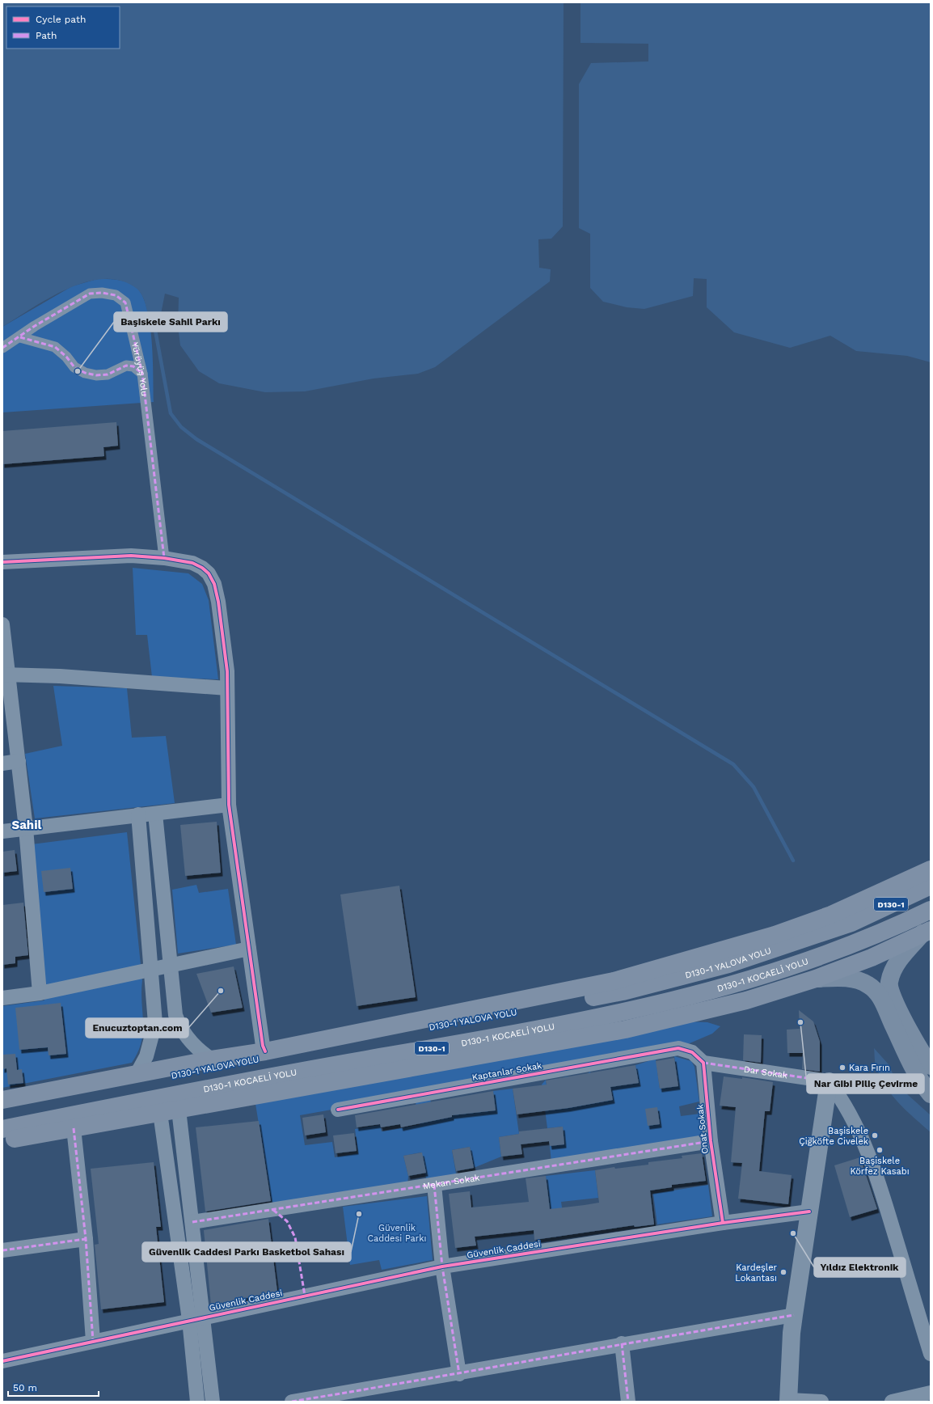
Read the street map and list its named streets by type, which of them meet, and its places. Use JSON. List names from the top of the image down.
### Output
{
  "streets": {
    "highway": ["D130-1", "D130-1 YALOVA YOLU", "D130-1 KOCAELİ YOLU"],
    "street": [
      "Yürüyüş Yolu",
      "Kaptanlar Sokak",
      "Dar Sokak",
      "Onat Sokak",
      "Mekan Sokak",
      "Güvenlik Caddesi"
    ]
  },
  "crossings": [
    ["Kaptanlar Sokak", "Dar Sokak"],
    ["Kaptanlar Sokak", "Onat Sokak"],
    ["Dar Sokak", "Onat Sokak"],
    ["Onat Sokak", "Mekan Sokak"],
    ["Onat Sokak", "Güvenlik Caddesi"]
  ],
  "districts": ["Sahil"],
  "parks": ["Güvenlik Caddesi Parkı"],
  "places": [
    "Başiskele Sahil Parkı",
    "Enucuztoptan.com",
    "Nar Gibi Piliç Çevirme",
    "Kara Fırın",
    "Başiskele Çiğköfte Civelek",
    "Başiskele Körfez Kasabı",
    "Güvenlik Caddesi Parkı Basketbol Sahası",
    "Yıldız Elektronik",
    "Kardeşler Lokantası"
  ],
  "legend": ["Cycle path", "Path"],
  "scale_bar": "50 m"
}
